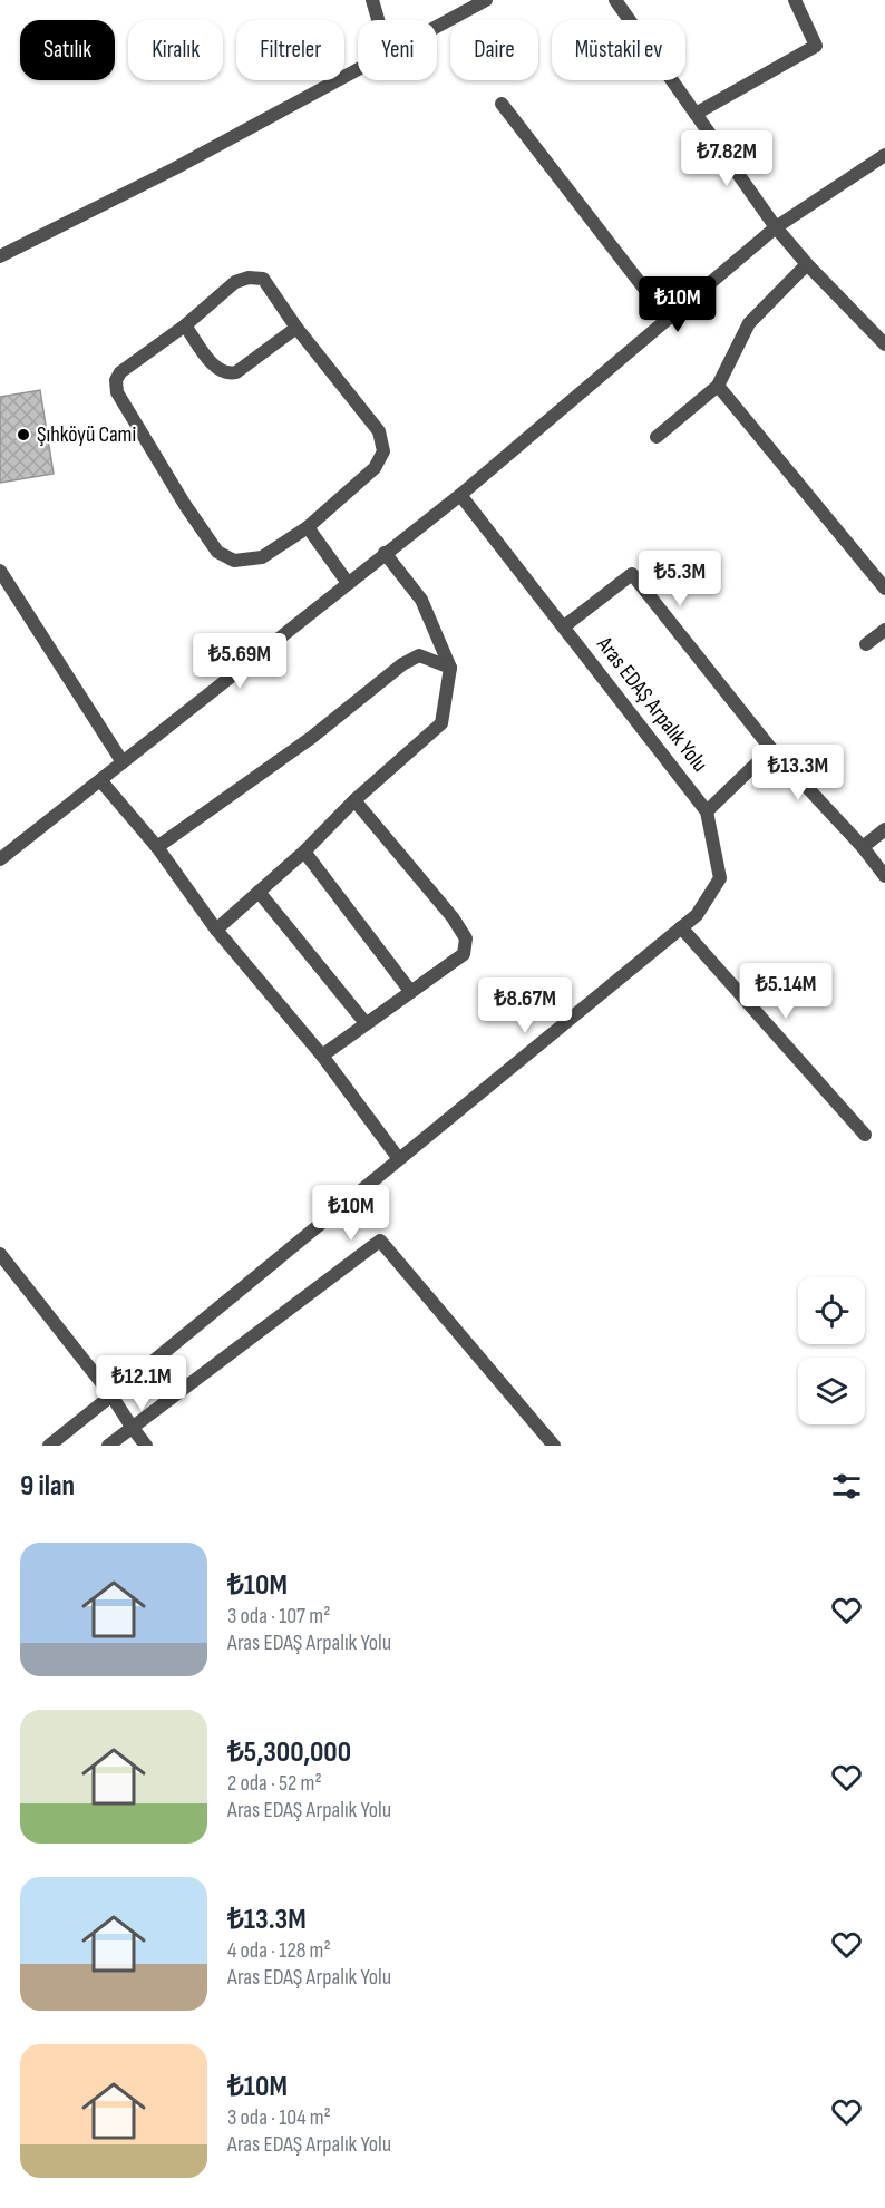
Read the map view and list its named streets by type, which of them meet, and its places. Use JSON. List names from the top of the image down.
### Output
{
  "streets": {
    "street": ["Aras EDAŞ Arpalık Yolu"]
  },
  "places": ["Şıhköyü Cami"],
  "page": {
    "chip": [
      "Satılık",
      "Kiralık",
      "Filtreler",
      "Yeni",
      "Daire",
      "Müstakil ev"
    ],
    "price": [
      "₺7.82M",
      "₺10M",
      "₺5.3M",
      "₺5.69M",
      "₺13.3M",
      "₺5.14M",
      "₺8.67M",
      "₺10M",
      "₺12.1M"
    ],
    "heading": "9 ilan",
    "list": [
      {
        "name": "₺10M",
        "note": "3 oda · 107 m² · Aras EDAŞ Arpalık Yolu"
      },
      {
        "name": "₺5,300,000",
        "note": "2 oda · 52 m² · Aras EDAŞ Arpalık Yolu"
      },
      {
        "name": "₺13.3M",
        "note": "4 oda · 128 m² · Aras EDAŞ Arpalık Yolu"
      },
      {
        "name": "₺10M",
        "note": "3 oda · 104 m² · Aras EDAŞ Arpalık Yolu"
      }
    ]
  }
}
